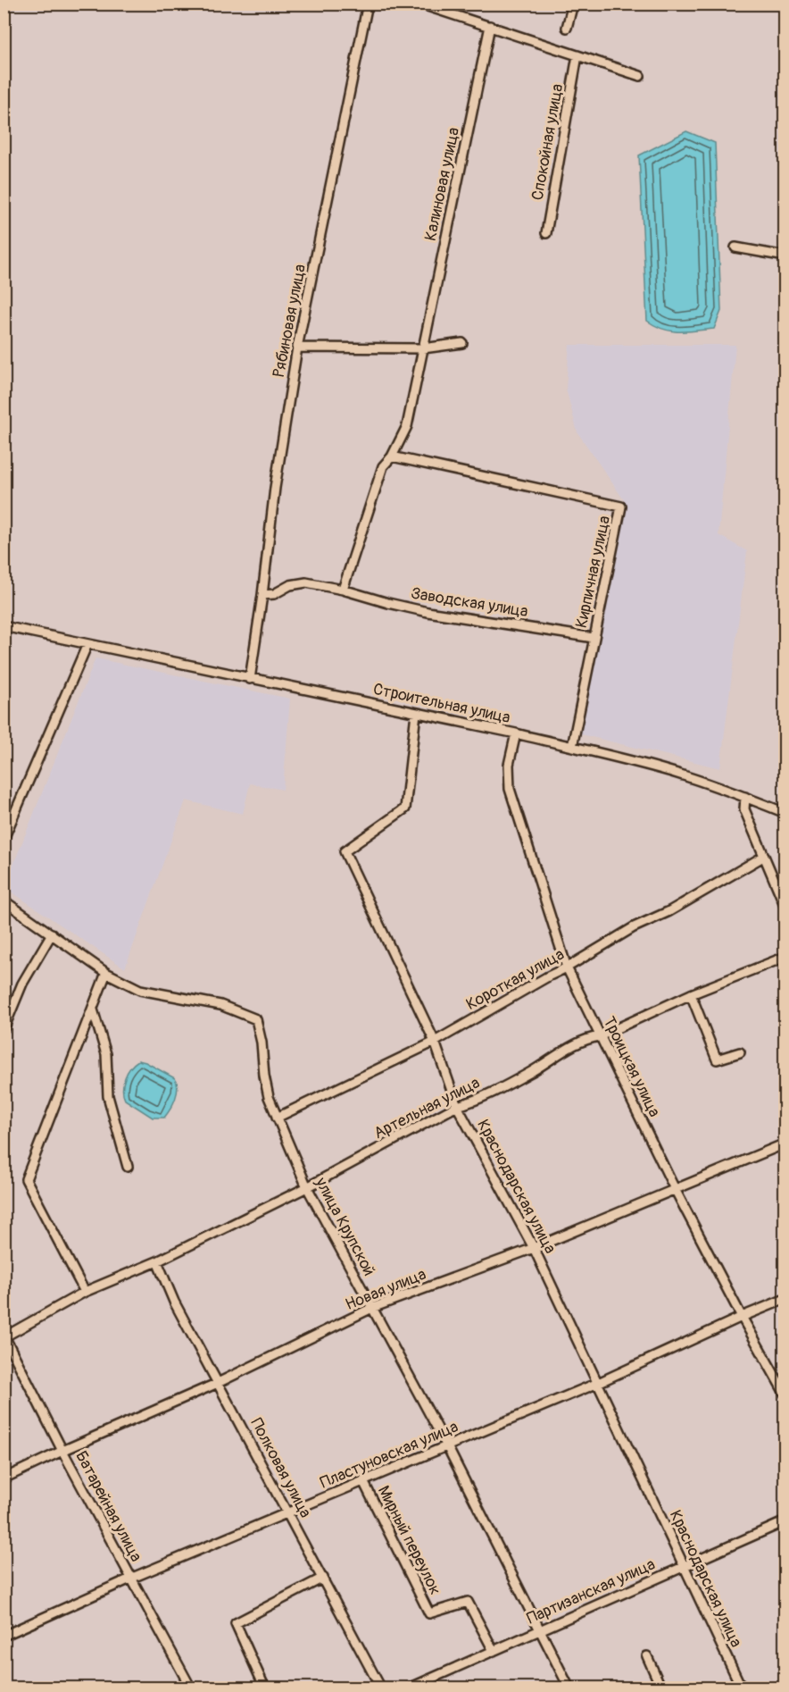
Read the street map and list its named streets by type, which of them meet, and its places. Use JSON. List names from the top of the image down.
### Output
{
  "streets": {
    "street": [
      "Спокойная улица",
      "Калиновая улица",
      "Рябиновая улица",
      "Кирпичная улица",
      "Заводская улица",
      "Строительная улица",
      "Короткая улица",
      "Троицкая улица",
      "Артельная улица",
      "Краснодарская улица",
      "улица Крупской",
      "Новая улица",
      "Пластуновская улица",
      "Полковая улица",
      "Батарейная улица",
      "Мирный переулок",
      "Партизанская улица"
    ]
  },
  "crossings": [
    ["Калиновая улица", "Кирпичная улица"],
    ["Калиновая улица", "Заводская улица"],
    ["Рябиновая улица", "Заводская улица"],
    ["Рябиновая улица", "Строительная улица"],
    ["Кирпичная улица", "Заводская улица"],
    ["Кирпичная улица", "Строительная улица"],
    ["Строительная улица", "Троицкая улица"],
    ["Строительная улица", "Краснодарская улица"],
    ["Короткая улица", "Троицкая улица"],
    ["Короткая улица", "Краснодарская улица"],
    ["Короткая улица", "улица Крупской"],
    ["Троицкая улица", "Артельная улица"],
    ["Троицкая улица", "Новая улица"],
    ["Троицкая улица", "Пластуновская улица"],
    ["Артельная улица", "Краснодарская улица"],
    ["Артельная улица", "улица Крупской"],
    ["Артельная улица", "Полковая улица"],
    ["Артельная улица", "Батарейная улица"],
    ["Краснодарская улица", "Новая улица"],
    ["Краснодарская улица", "Пластуновская улица"],
    ["Краснодарская улица", "Партизанская улица"],
    ["улица Крупской", "Новая улица"],
    ["улица Крупской", "Пластуновская улица"],
    ["улица Крупской", "Партизанская улица"],
    ["Новая улица", "Полковая улица"],
    ["Новая улица", "Батарейная улица"],
    ["Пластуновская улица", "Полковая улица"],
    ["Пластуновская улица", "Батарейная улица"],
    ["Пластуновская улица", "Мирный переулок"],
    ["Мирный переулок", "Партизанская улица"]
  ]
}
